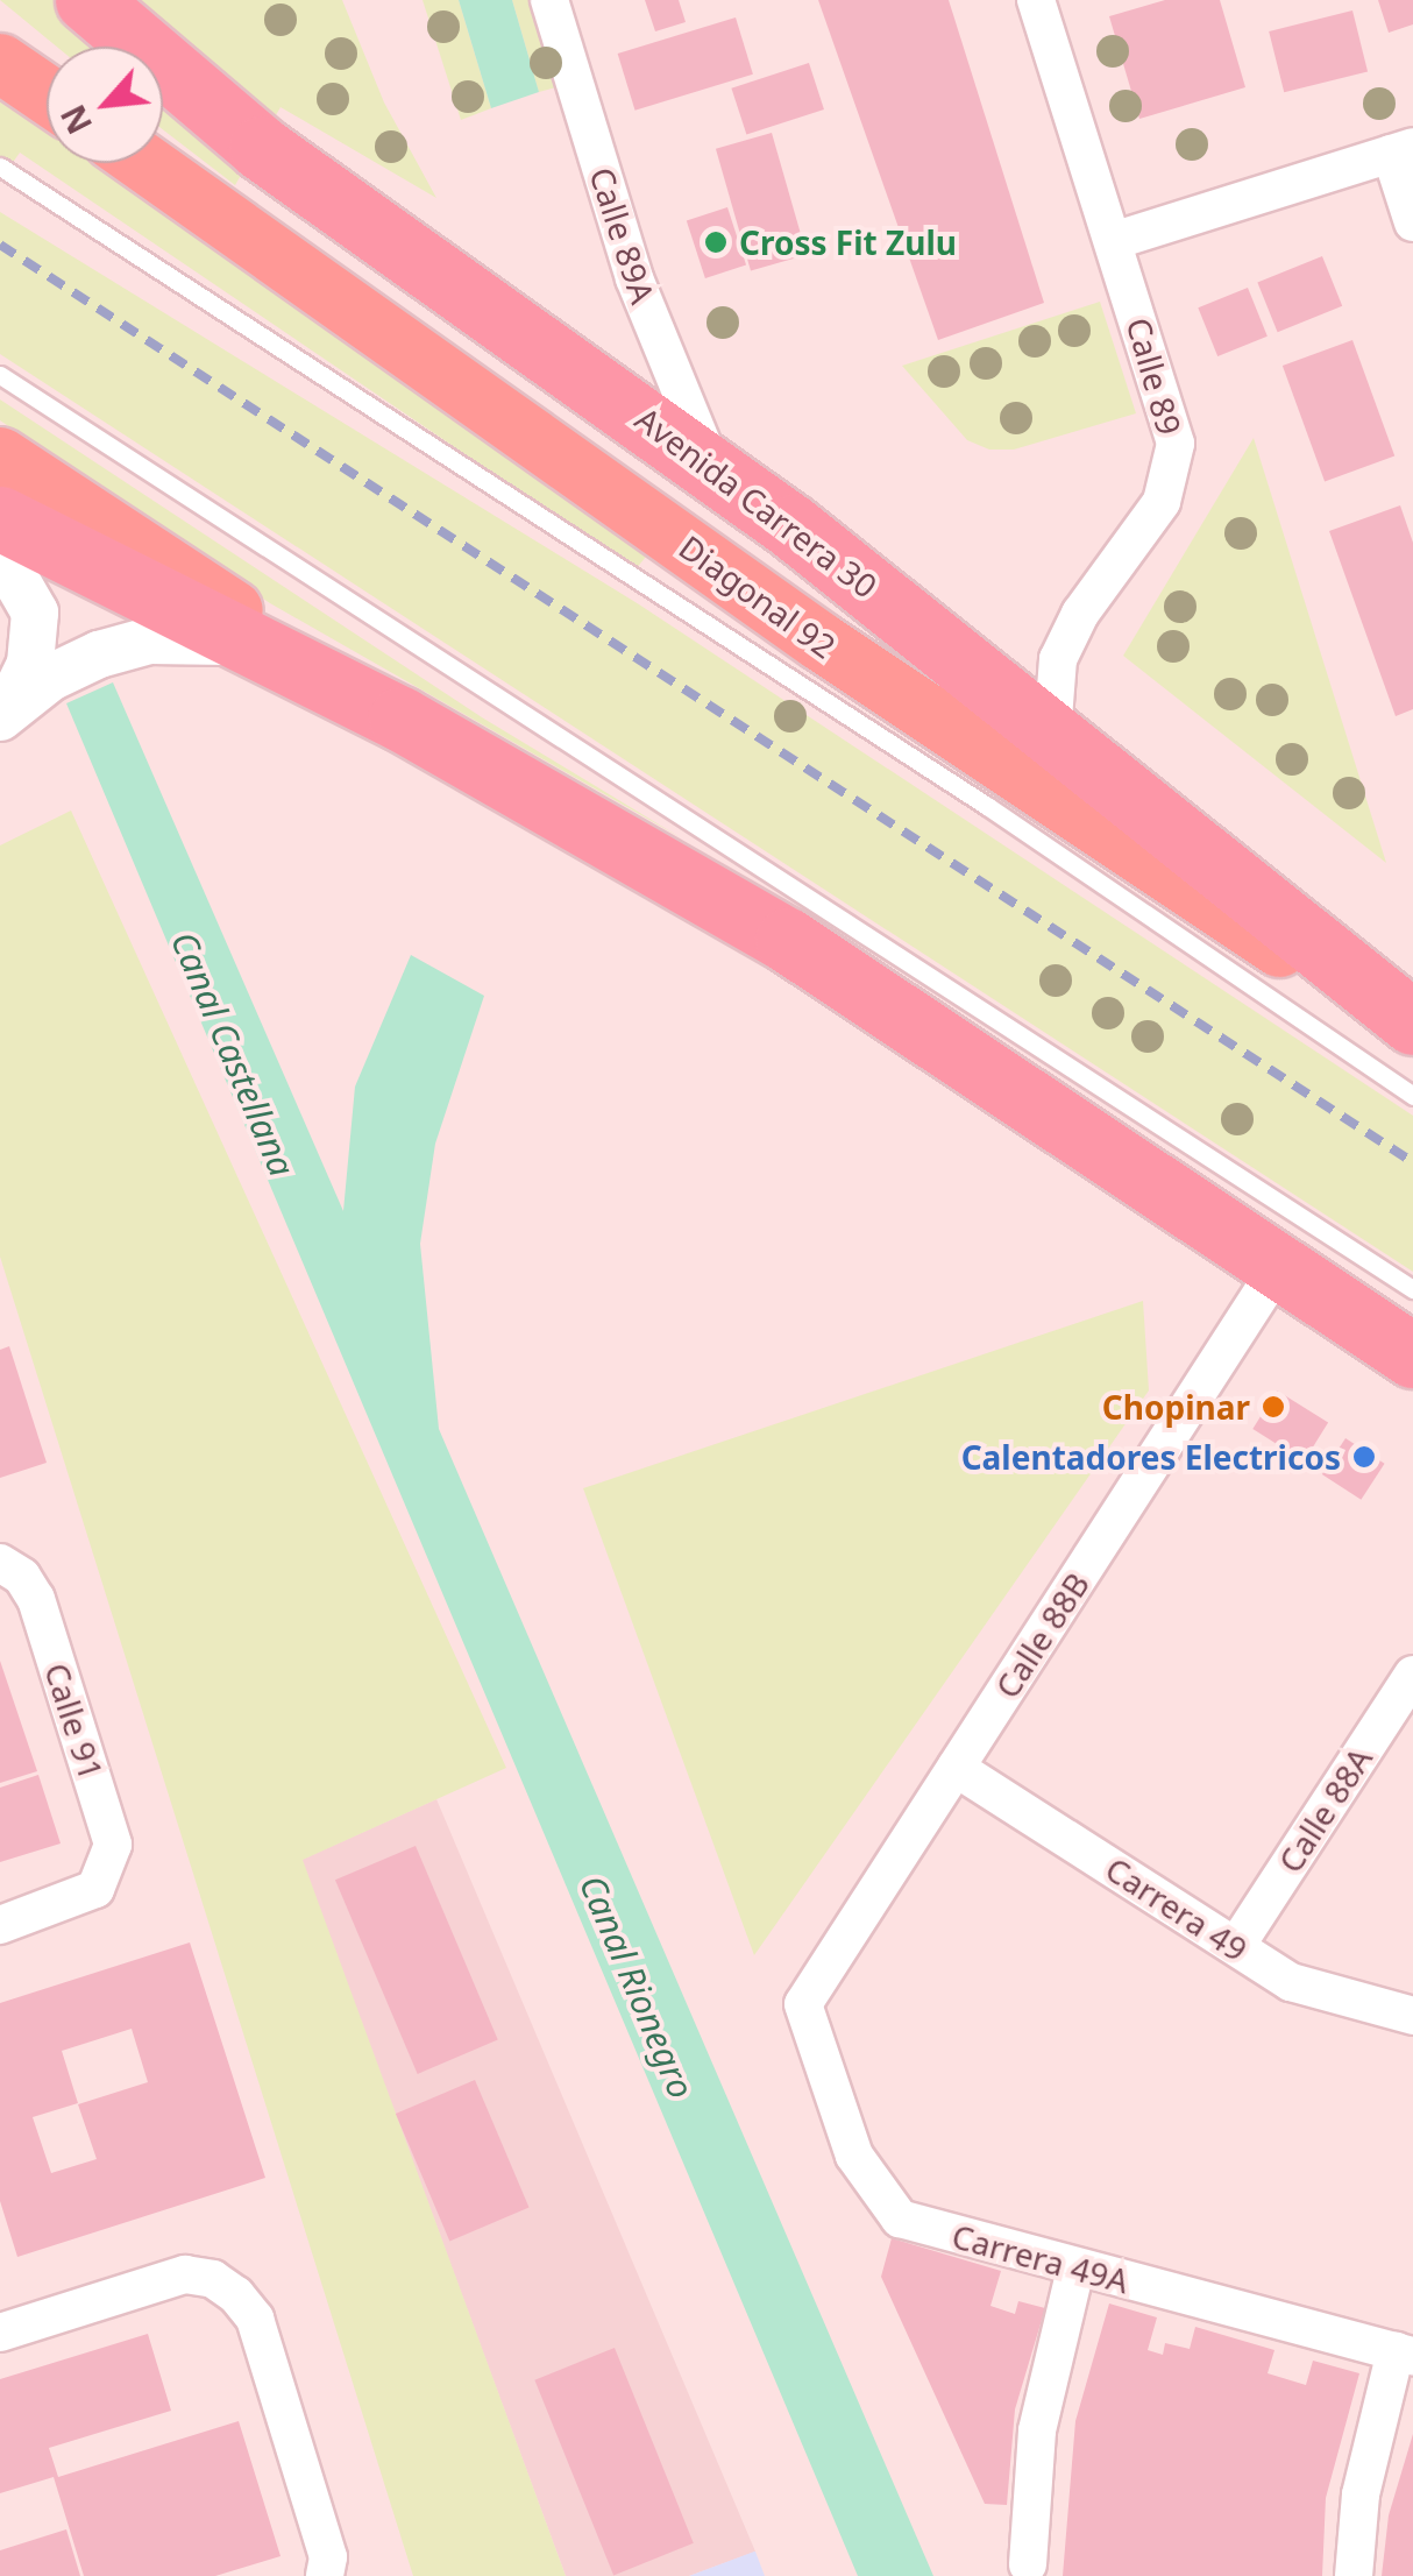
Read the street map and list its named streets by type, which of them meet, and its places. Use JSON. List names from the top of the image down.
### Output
{
  "streets": {
    "highway": ["Avenida Carrera 30"],
    "main road": ["Diagonal 92"],
    "street": [
      "Calle 89A",
      "Calle 89",
      "Calle 88B",
      "Calle 91",
      "Calle 88A",
      "Carrera 49",
      "Carrera 49A"
    ]
  },
  "crossings": [
    ["Calle 89A", "Avenida Carrera 30"],
    ["Calle 89", "Avenida Carrera 30"],
    ["Calle 88B", "Carrera 49"],
    ["Calle 88B", "Carrera 49A"],
    ["Calle 88A", "Carrera 49"]
  ],
  "water": ["Canal Castellana", "Canal Rionegro"],
  "places": ["Cross Fit Zulu", "Chopinar", "Calentadores Electricos"],
  "north": "bottom left"
}
